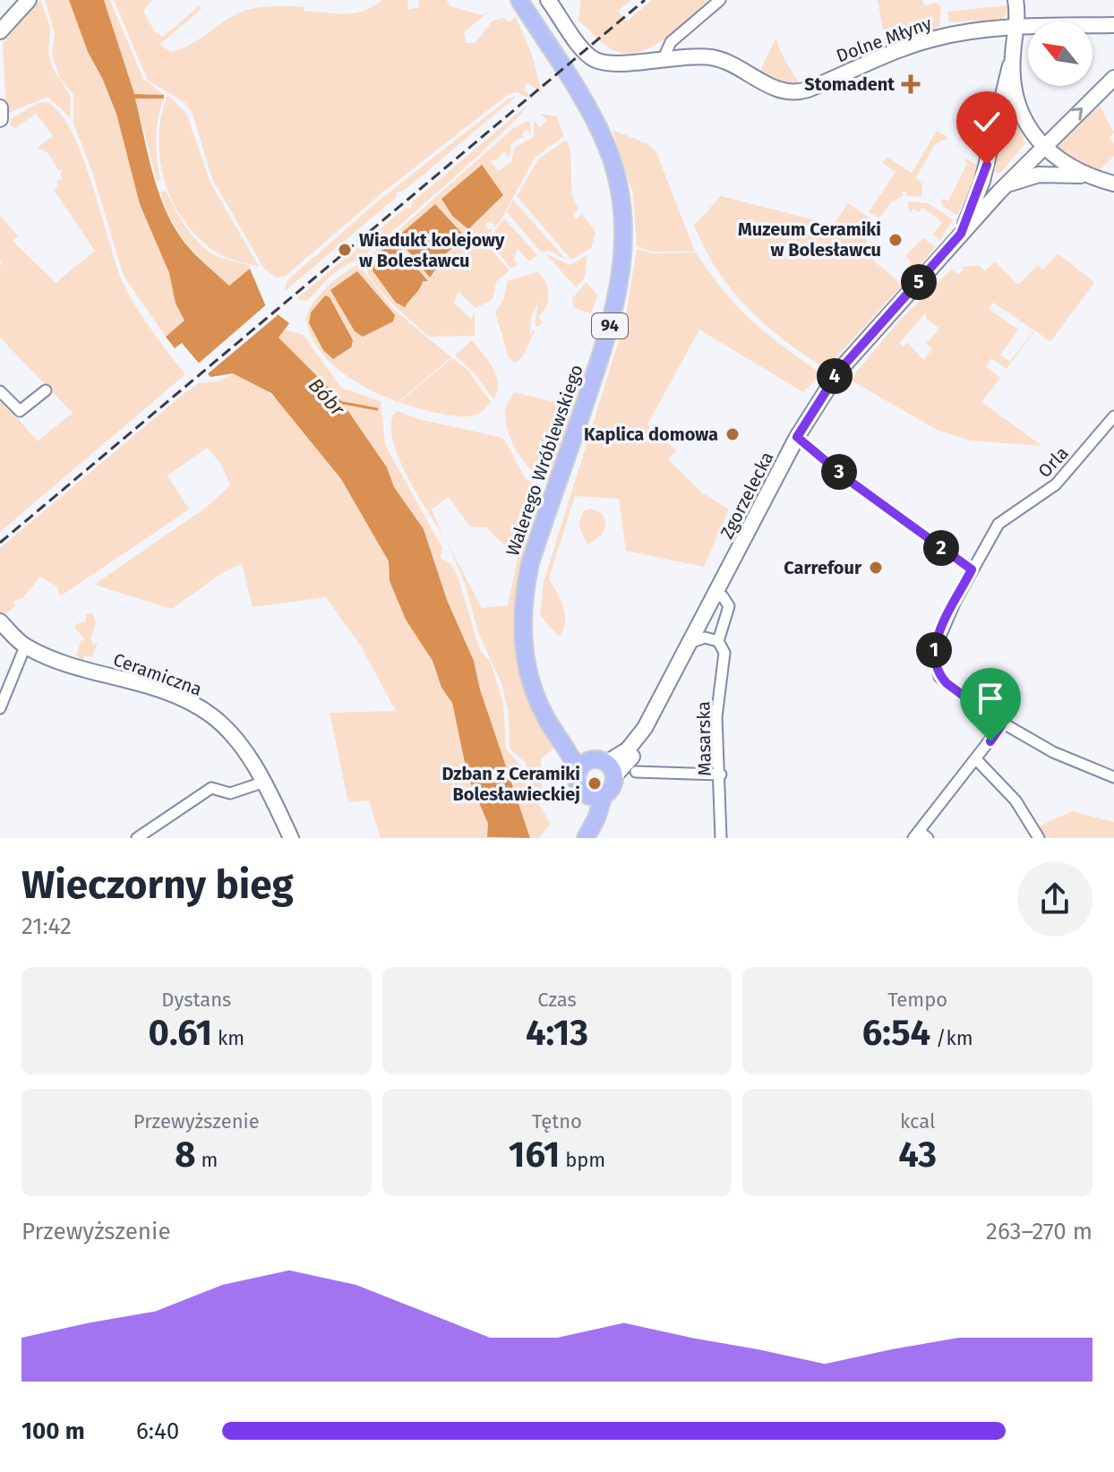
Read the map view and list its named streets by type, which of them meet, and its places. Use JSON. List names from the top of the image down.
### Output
{
  "streets": {
    "main road": ["94", "Walerego Wróblewskiego"],
    "street": [
      "Dolne Młyny",
      "Orla",
      "Zgorzelecka",
      "Ceramiczna",
      "Masarska"
    ]
  },
  "crossings": [
    ["94", "Walerego Wróblewskiego"],
    ["Walerego Wróblewskiego", "Zgorzelecka"],
    ["Zgorzelecka", "Masarska"]
  ],
  "water": ["Bóbr"],
  "places": {
    "health": ["Stomadent"],
    "other": [
      "Muzeum Ceramiki w Bolesławcu",
      "Wiadukt kolejowy w Bolesławcu",
      "Kaplica domowa",
      "Carrefour",
      "Dzban z Ceramiki Bolesławieckiej"
    ]
  },
  "north": "top left",
  "page": {
    "pins": [
      "5",
      "4",
      "3",
      "2",
      "1"
    ],
    "heading": ["Wieczorny bieg", "21:42"],
    "stats": [
      ["Dystans", "0.61 km"],
      ["Czas", "4:13"],
      ["Tempo", "6:54 /km"],
      ["Przewyższenie", "8 m"],
      ["Tętno", "161 bpm"],
      ["kcal", "43"]
    ],
    "chart": ["Przewyższenie", "263–270 m"],
    "list": [
      {
        "name": "100 m",
        "note": "6:40"
      }
    ]
  }
}
